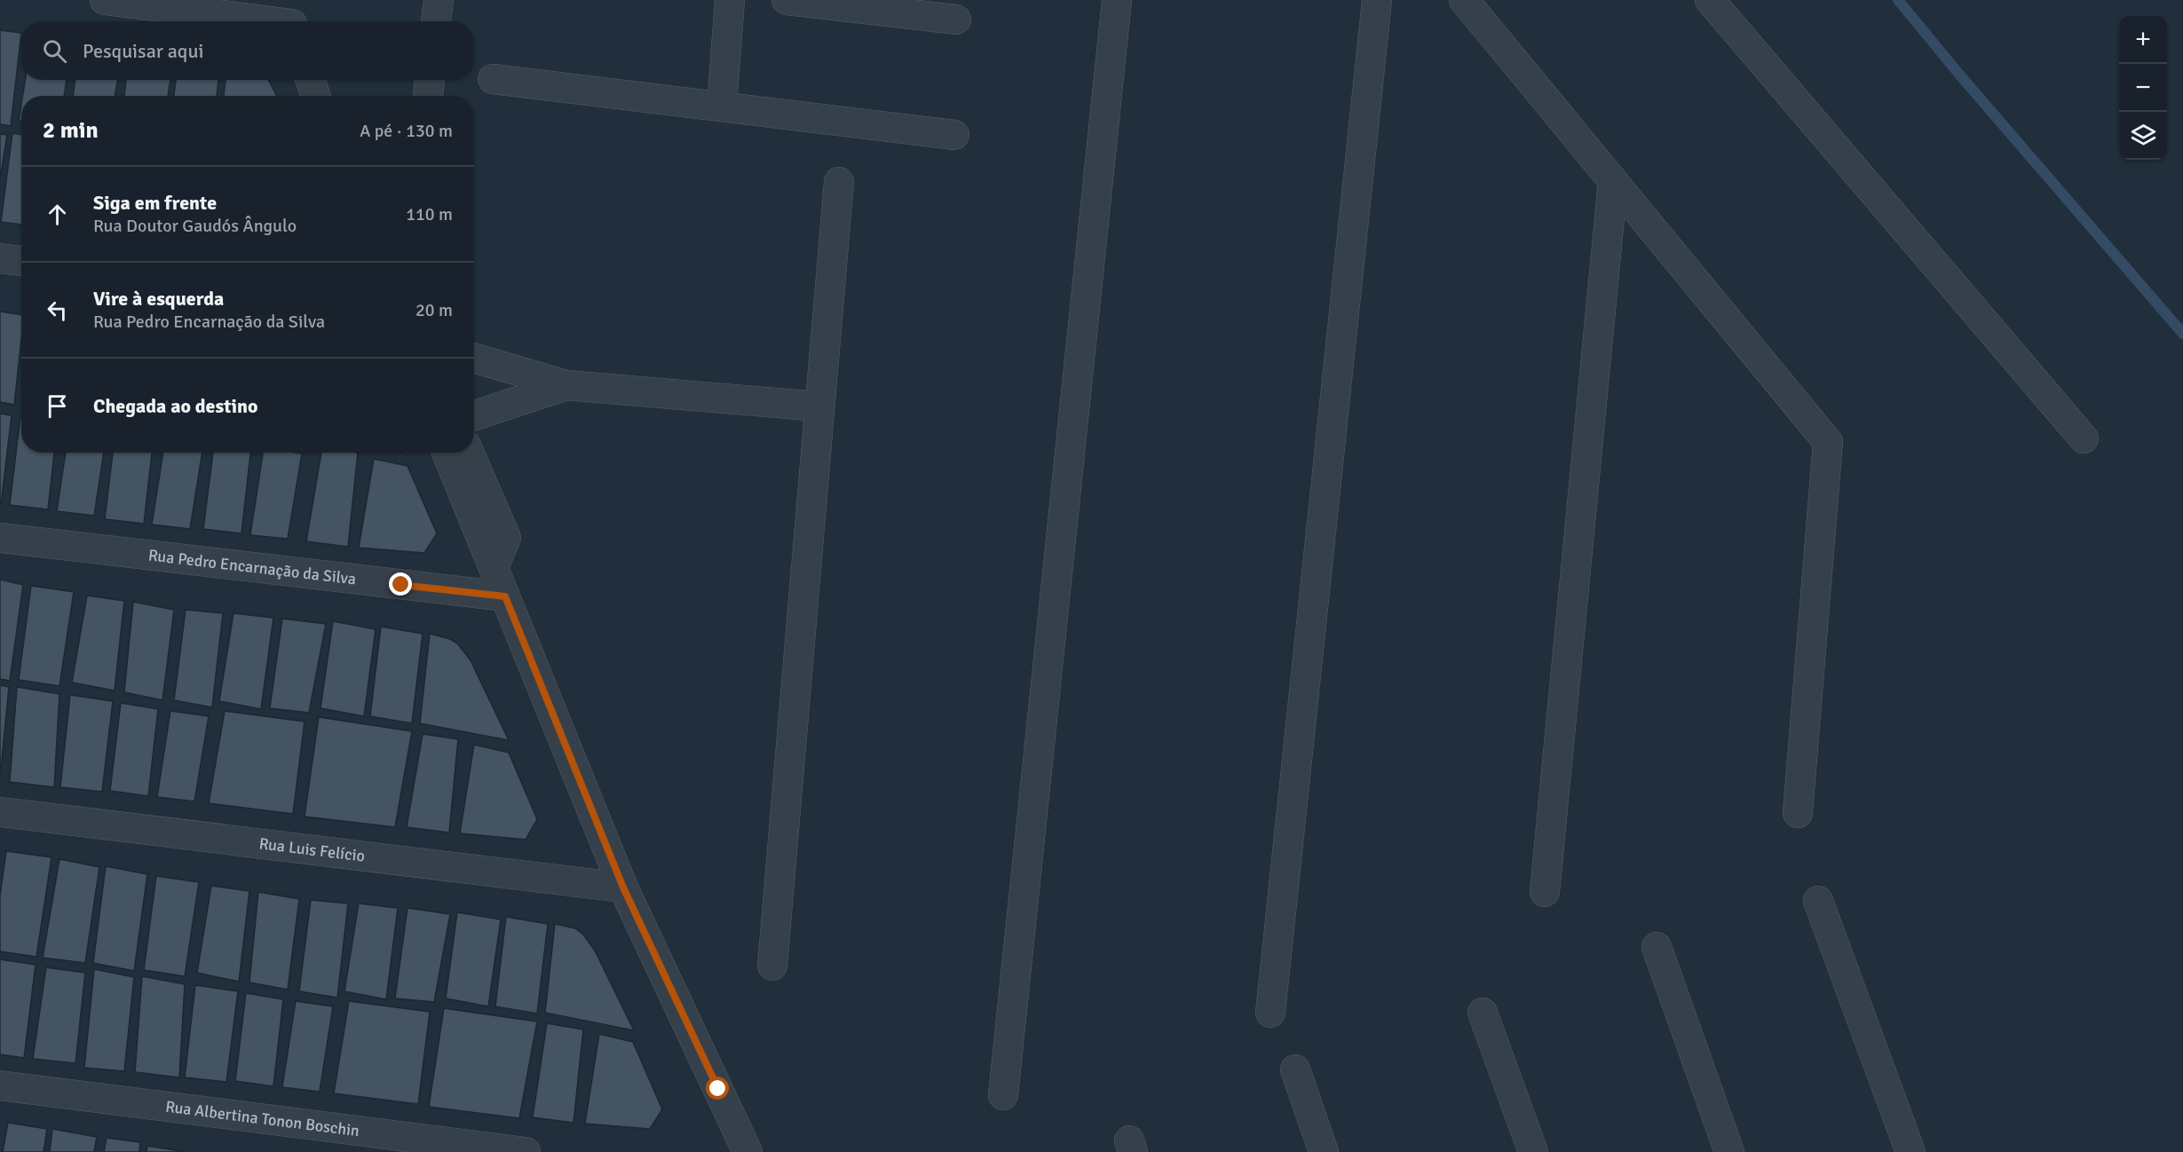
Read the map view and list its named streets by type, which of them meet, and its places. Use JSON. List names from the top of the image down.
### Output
{
  "streets": {
    "street": ["Rua Pedro Encarnação da Silva", "Rua Luis Felício", "Rua Albertina Tonon Boschin"]
  },
  "page": {
    "map_buttons": ["+", "−"],
    "search": "Pesquisar aqui",
    "heading": ["2 min", "A pé · 130 m"],
    "list": [
      ["Siga em frente", "Rua Doutor Gaudós Ângulo", "110 m"],
      ["Vire à esquerda", "Rua Pedro Encarnação da Silva", "20 m"],
      "Chegada ao destino"
    ]
  }
}
